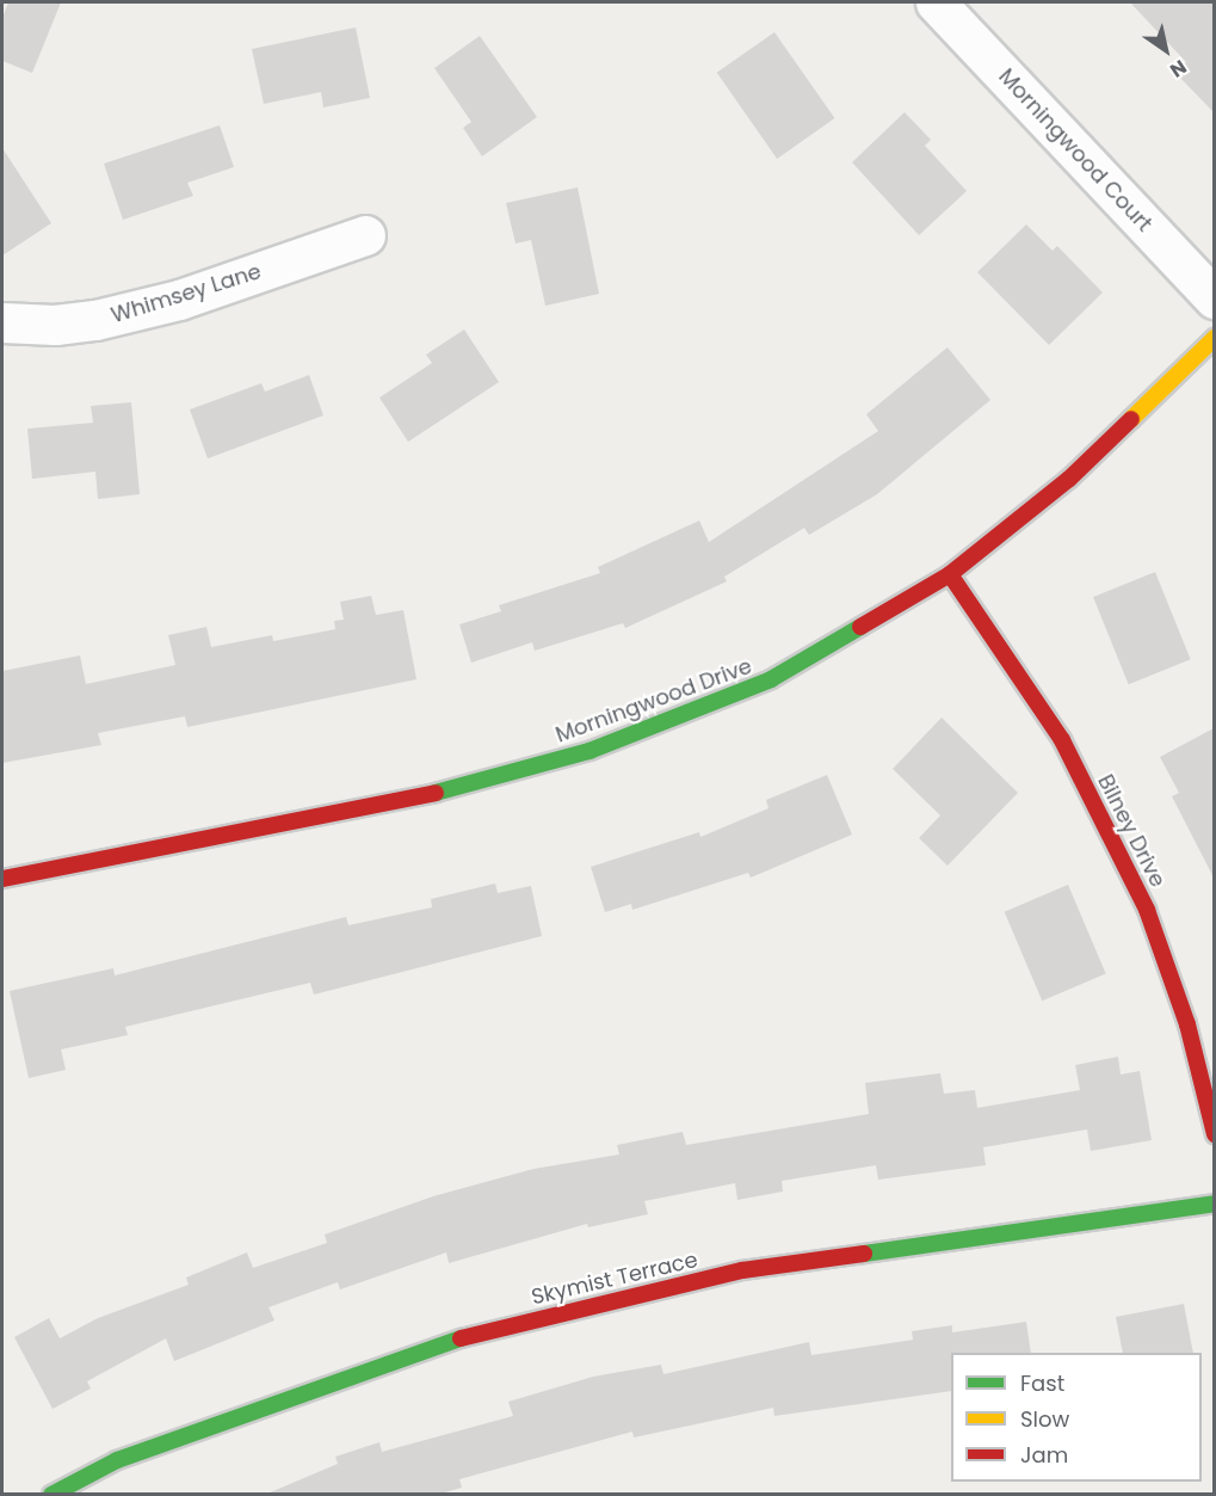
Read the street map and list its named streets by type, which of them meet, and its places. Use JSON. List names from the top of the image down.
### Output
{
  "streets": {
    "street": [
      "Morningwood Court",
      "Whimsey Lane",
      "Morningwood Drive",
      "Bilney Drive",
      "Skymist Terrace"
    ]
  },
  "crossings": [
    ["Morningwood Drive", "Bilney Drive"]
  ],
  "legend": ["Fast", "Slow", "Jam"],
  "north": "bottom right"
}
